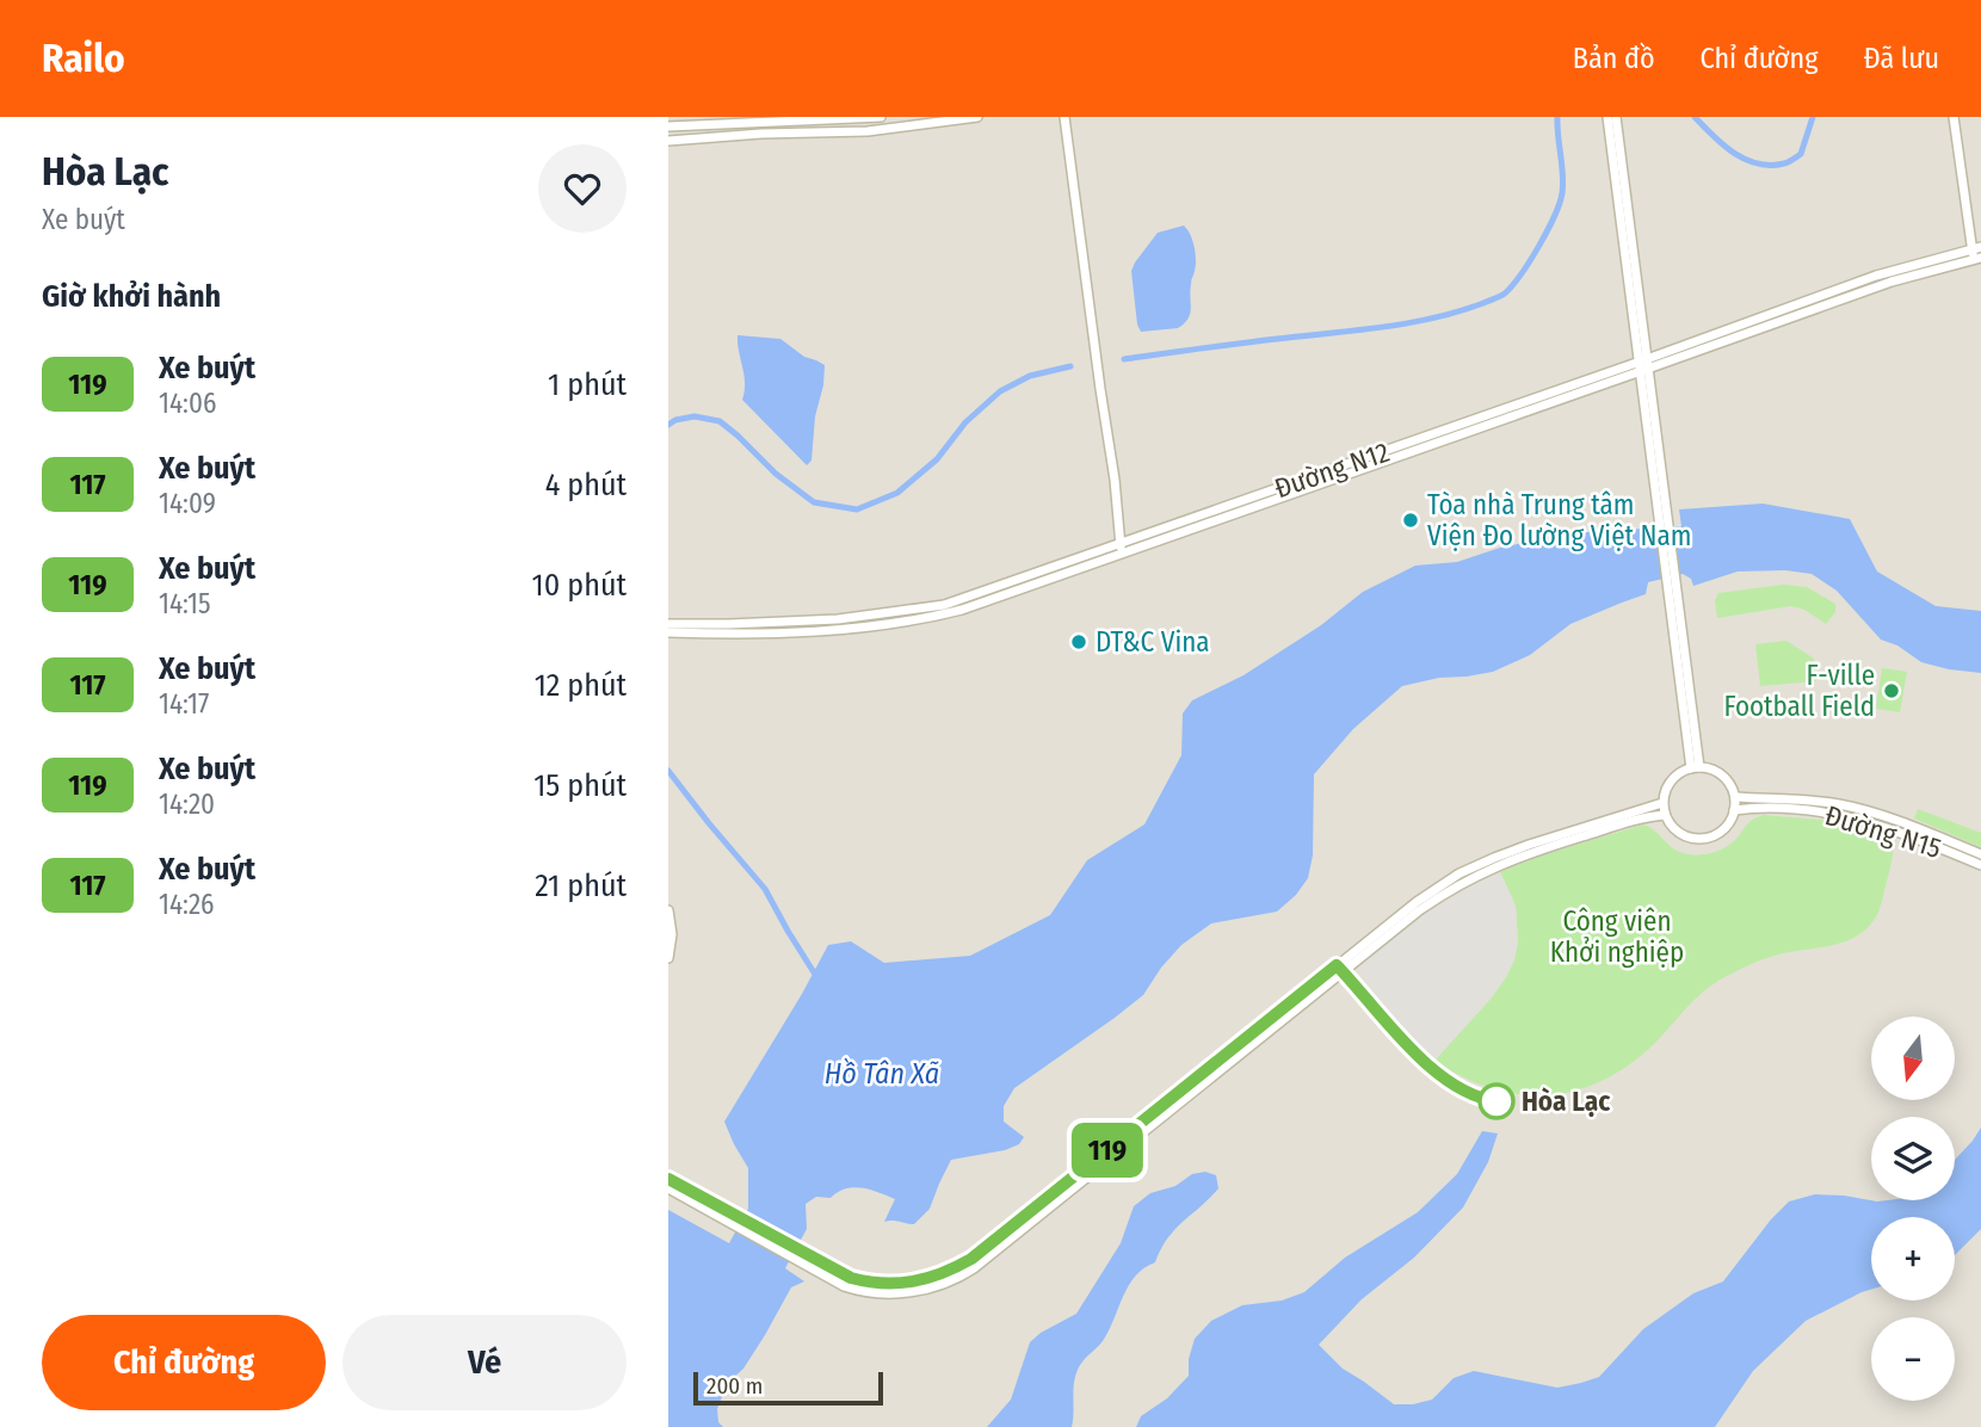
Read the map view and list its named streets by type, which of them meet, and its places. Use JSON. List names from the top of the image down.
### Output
{
  "streets": {
    "street": ["Đường N12", "Đường N15"]
  },
  "water": ["Hồ Tân Xã"],
  "parks": ["Công viên Khởi nghiệp"],
  "places": [
    "Tòa nhà Trung tâm Viện Đo lường Việt Nam",
    "DT&C Vina",
    "F-ville Football Field",
    "Hòa Lạc"
  ],
  "lines": ["bus line 119"],
  "scale_bar": "200 m",
  "north": "bottom",
  "page": {
    "header": "Railo",
    "nav": ["Bản đồ", "Chỉ đường", "Đã lưu"],
    "heading": [
      ["Hòa Lạc", "Xe buýt"],
      "Giờ khởi hành"
    ],
    "on_map": "119",
    "list": [
      {
        "mark": "119",
        "name": "Xe buýt",
        "note": "14:06",
        "value": "1 phút"
      },
      {
        "mark": "117",
        "name": "Xe buýt",
        "note": "14:09",
        "value": "4 phút"
      },
      {
        "mark": "119",
        "name": "Xe buýt",
        "note": "14:15",
        "value": "10 phút"
      },
      {
        "mark": "117",
        "name": "Xe buýt",
        "note": "14:17",
        "value": "12 phút"
      },
      {
        "mark": "119",
        "name": "Xe buýt",
        "note": "14:20",
        "value": "15 phút"
      },
      {
        "mark": "117",
        "name": "Xe buýt",
        "note": "14:26",
        "value": "21 phút"
      }
    ],
    "map_buttons": ["+", "−"],
    "buttons": ["Chỉ đường", "Vé"],
    "scale": "200 m"
  }
}
